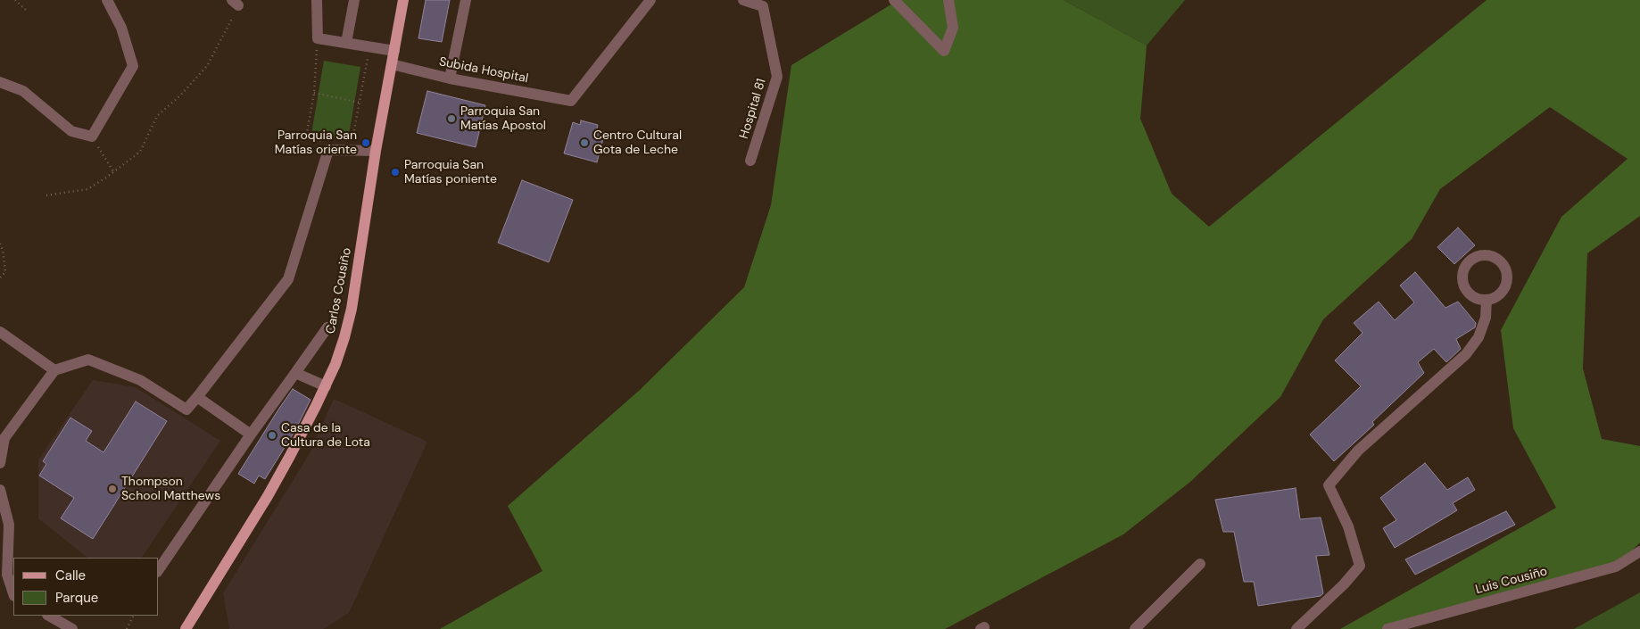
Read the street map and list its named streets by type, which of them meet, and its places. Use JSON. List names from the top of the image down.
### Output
{
  "streets": {
    "main road": ["Carlos Cousiño"],
    "street": ["Subida Hospital", "Hospital 81", "Luis Cousiño"]
  },
  "crossings": [
    ["Subida Hospital", "Carlos Cousiño"]
  ],
  "places": [
    "Parroquia San Matías Apostol",
    "Parroquia San Matías oriente",
    "Centro Cultural Gota de Leche",
    "Parroquia San Matías poniente",
    "Casa de la Cultura de Lota",
    "Thompson School Matthews"
  ],
  "legend": ["Calle", "Parque"]
}
